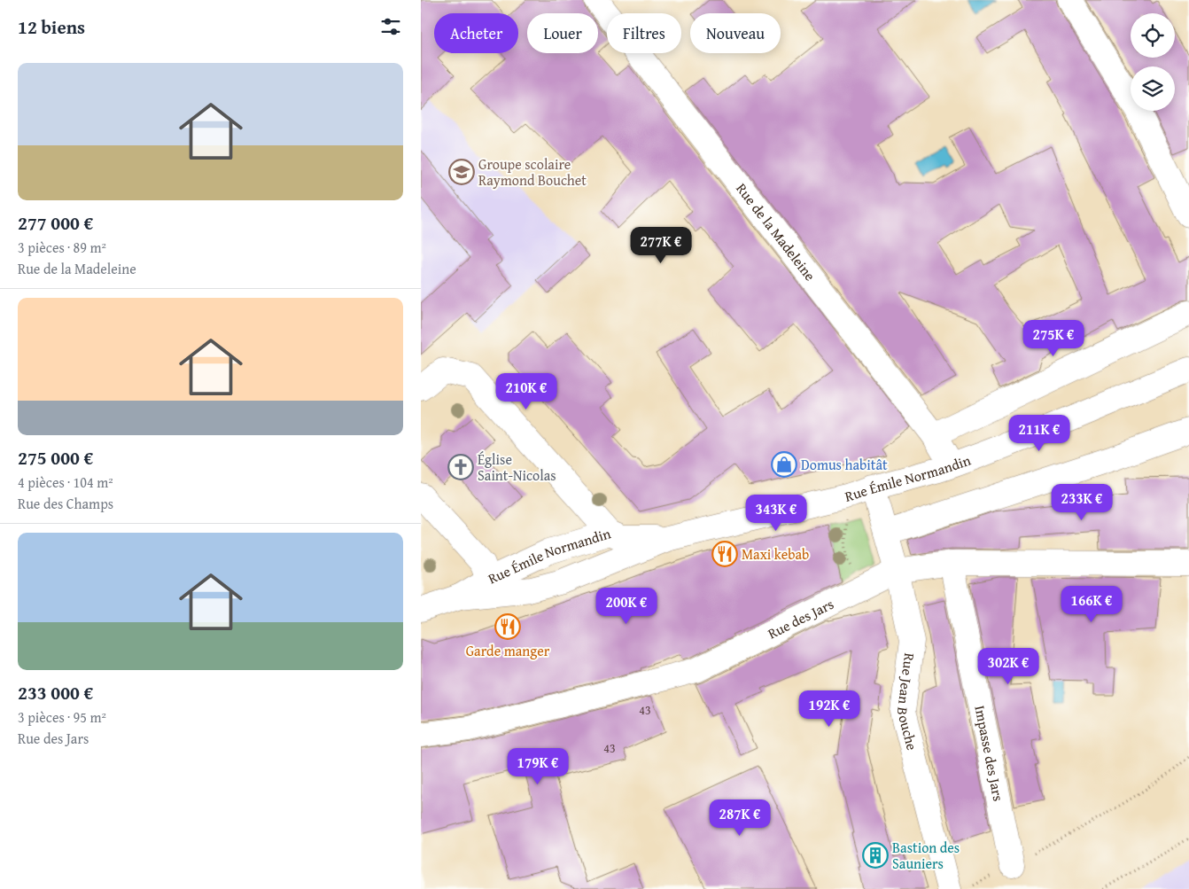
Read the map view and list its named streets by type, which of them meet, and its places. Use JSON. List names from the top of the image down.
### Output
{
  "streets": {
    "street": [
      "Rue de la Madeleine",
      "Rue Émile Normandin",
      "Rue des Jars",
      "Rue Jean Bouche",
      "Impasse des Jars"
    ]
  },
  "crossings": [
    ["Rue de la Madeleine", "Rue Émile Normandin"],
    ["Rue Émile Normandin", "Rue Jean Bouche"],
    ["Rue des Jars", "Rue Jean Bouche"],
    ["Rue des Jars", "Impasse des Jars"]
  ],
  "places": {
    "school or university": ["Groupe scolaire Raymond Bouchet"],
    "shop": ["Domus habitât"],
    "church": ["Église Saint-Nicolas"],
    "restaurant": ["Maxi kebab", "Garde manger"],
    "building": ["Bastion des Sauniers"]
  },
  "house_numbers": ["43", "43"],
  "page": {
    "heading": "12 biens",
    "chip": [
      "Acheter",
      "Louer",
      "Filtres",
      "Nouveau"
    ],
    "list": [
      {
        "name": "277 000 €",
        "note": "3 pièces · 89 m² · Rue de la Madeleine"
      },
      {
        "name": "275 000 €",
        "note": "4 pièces · 104 m² · Rue des Champs"
      },
      {
        "name": "233 000 €",
        "note": "3 pièces · 95 m² · Rue des Jars"
      }
    ],
    "price": [
      "277K €",
      "275K €",
      "210K €",
      "211K €",
      "233K €",
      "343K €",
      "166K €",
      "200K €",
      "302K €",
      "192K €",
      "179K €",
      "287K €"
    ]
  }
}
